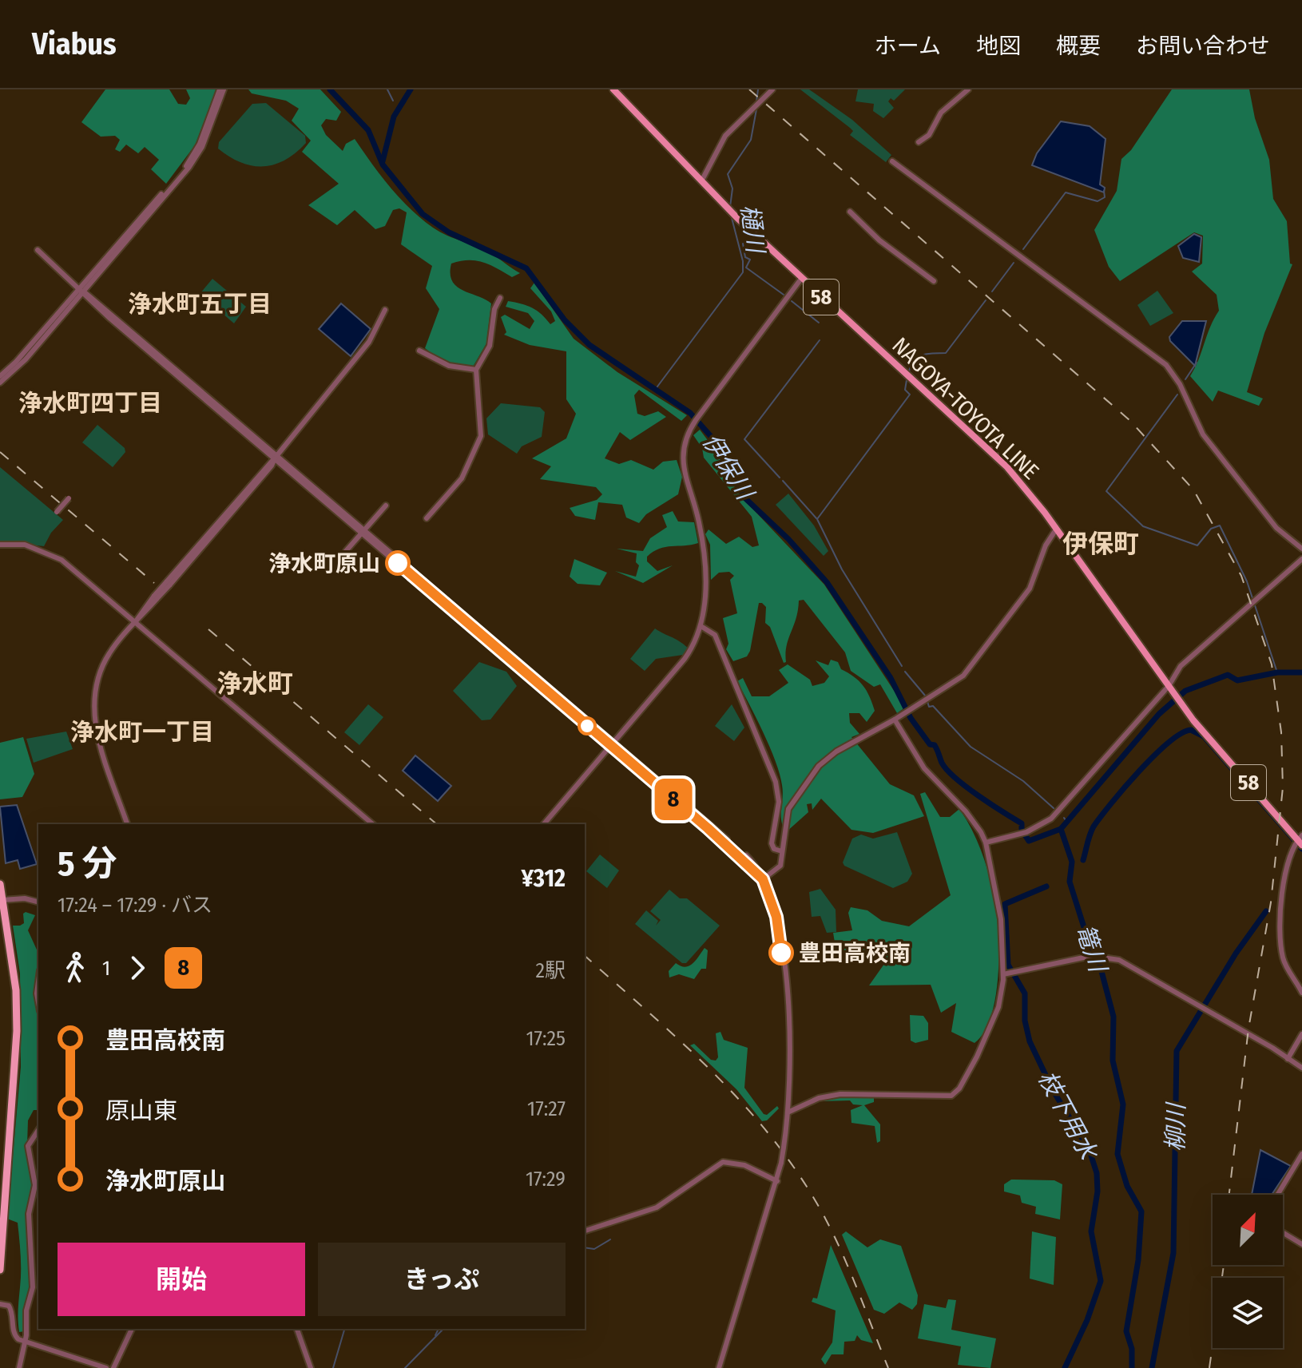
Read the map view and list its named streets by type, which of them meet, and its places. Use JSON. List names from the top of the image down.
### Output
{
  "streets": {
    "main road": ["58", "NAGOYA-TOYOTA LINE"]
  },
  "districts": [
    "浄水町五丁目",
    "浄水町四丁目",
    "伊保町",
    "浄水町",
    "浄水町一丁目"
  ],
  "water": [
    "樋川",
    "伊保川",
    "篭川",
    "枝下用水",
    "柳川"
  ],
  "places": ["浄水町原山", "豊田高校南"],
  "lines": ["bus line 8"],
  "north": "top right",
  "page": {
    "header": "Viabus",
    "nav": [
      "ホーム",
      "地図",
      "概要",
      "お問い合わせ"
    ],
    "on_map": "8",
    "heading": ["5 分", "17:24 – 17:29 · バス", "¥312"],
    "legs": ["1", "8", "2駅"],
    "list": [
      {
        "name": "豊田高校南",
        "value": "17:25"
      },
      {
        "name": "原山東",
        "value": "17:27"
      },
      {
        "name": "浄水町原山",
        "value": "17:29"
      }
    ],
    "buttons": ["開始", "きっぷ"]
  }
}
